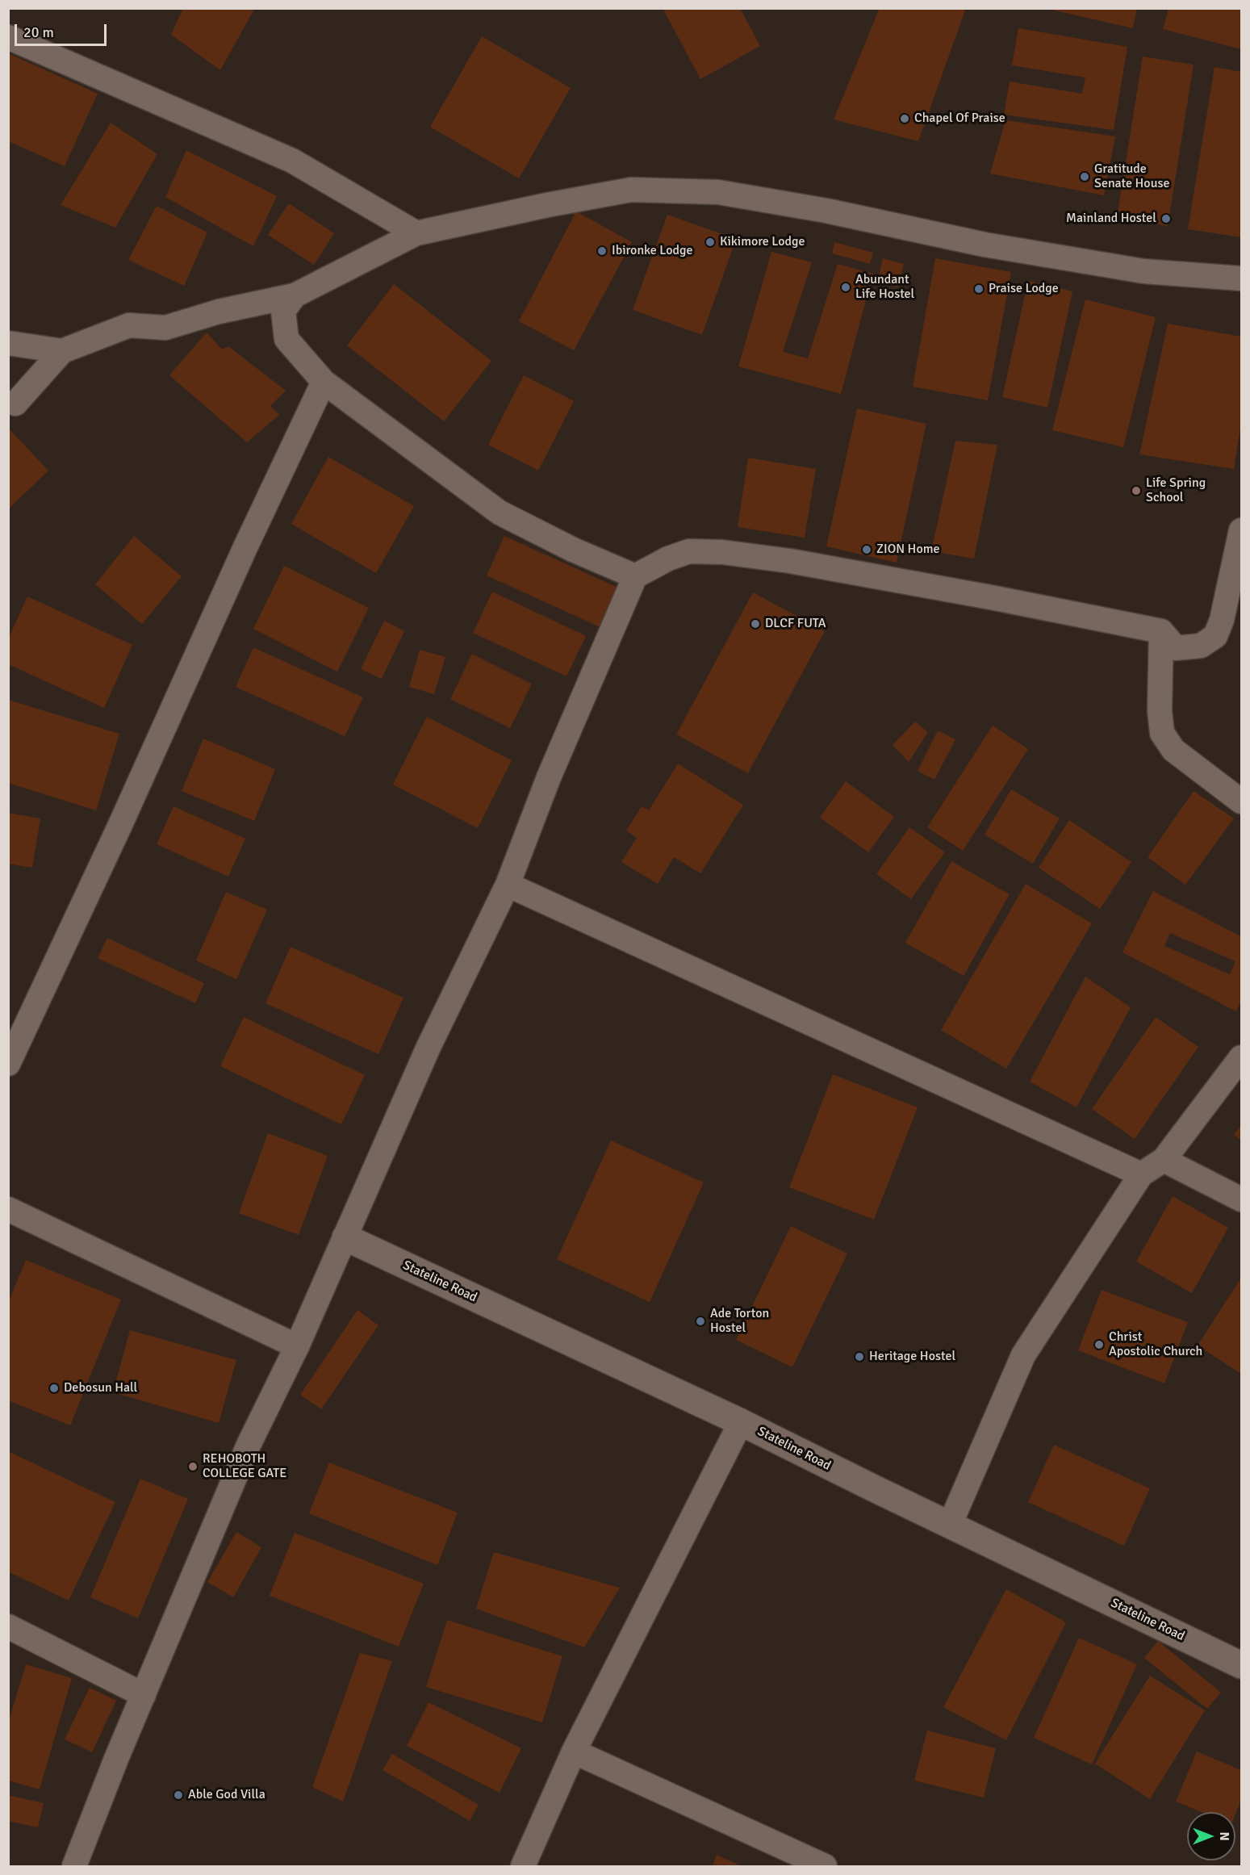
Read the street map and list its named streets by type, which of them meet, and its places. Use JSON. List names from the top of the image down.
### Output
{
  "streets": {
    "street": ["Stateline Road"]
  },
  "places": [
    "Chapel Of Praise",
    "Gratitude Senate House",
    "Mainland Hostel",
    "Kikimore Lodge",
    "Ibironke Lodge",
    "Abundant Life Hostel",
    "Praise Lodge",
    "Life Spring School",
    "ZION Home",
    "DLCF FUTA",
    "Ade Torton Hostel",
    "Christ Apostolic Church",
    "Heritage Hostel",
    "Debosun Hall",
    "REHOBOTH COLLEGE GATE",
    "Able God Villa"
  ],
  "scale_bar": "20 m",
  "north": "right"
}
